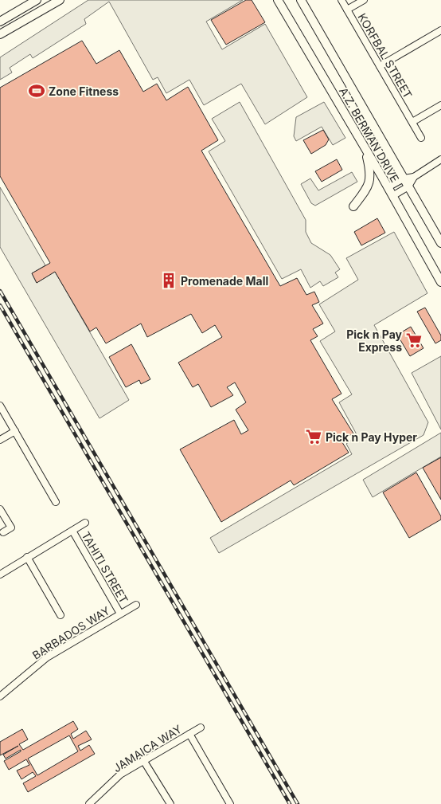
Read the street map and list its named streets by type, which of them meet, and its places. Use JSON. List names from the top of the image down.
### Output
{
  "streets": {
    "main road": ["A.Z. BERMAN DRIVE"],
    "street": [
      "KORFBAL STREET",
      "TAHITI STREET",
      "BARBADOS WAY",
      "JAMAICA WAY"
    ]
  },
  "crossings": [
    ["TAHITI STREET", "BARBADOS WAY"]
  ],
  "places": {
    "sports": ["Zone Fitness"],
    "building": ["Promenade Mall"],
    "supermarket": ["Pick n Pay Express", "Pick n Pay Hyper"]
  }
}
